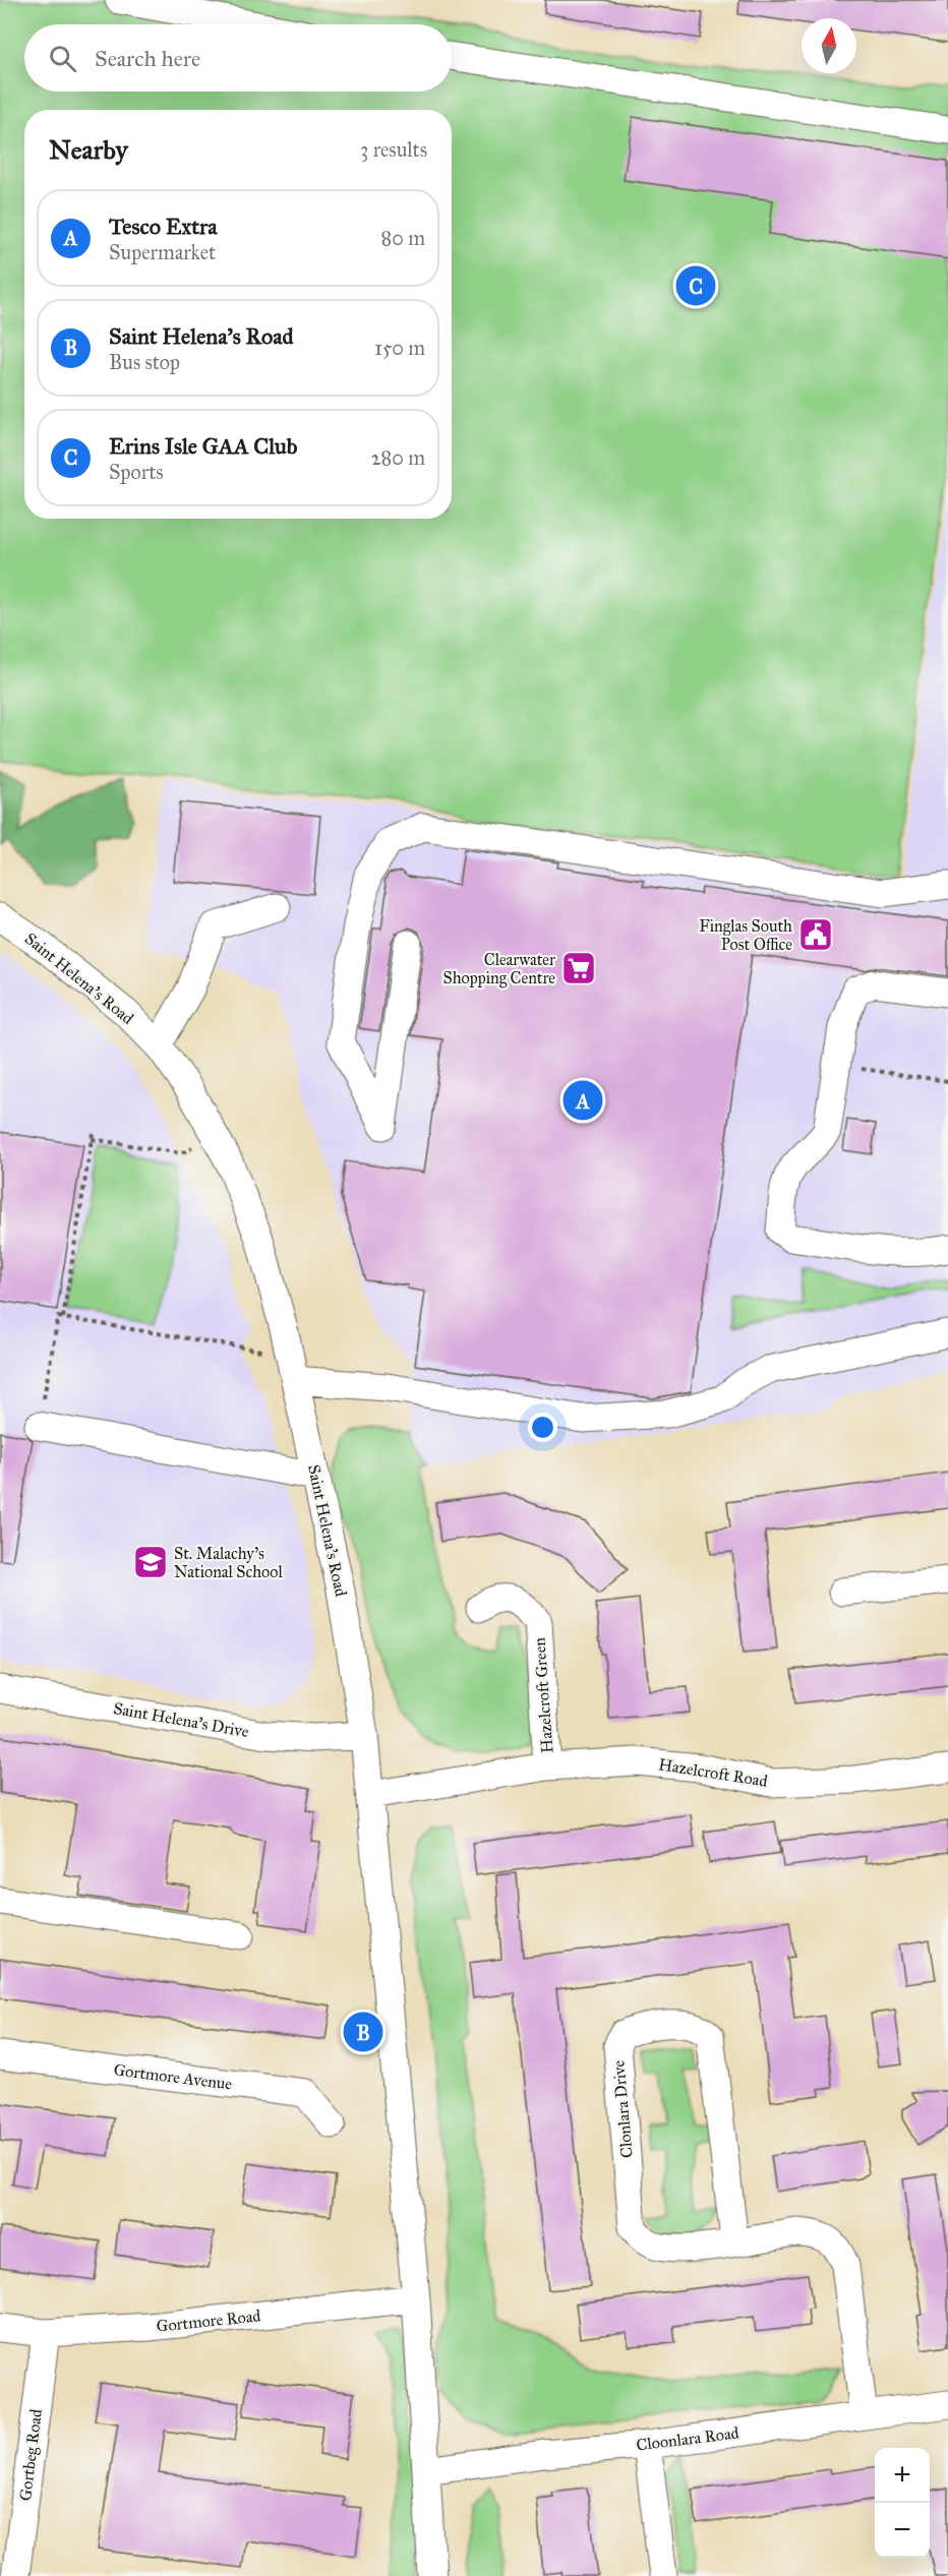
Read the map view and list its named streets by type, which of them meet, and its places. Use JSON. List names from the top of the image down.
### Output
{
  "streets": {
    "street": [
      "Saint Helena's Road",
      "Hazelcroft Green",
      "Saint Helena's Drive",
      "Hazelcroft Road",
      "Gortmore Avenue",
      "Clonlara Drive",
      "Gortmore Road",
      "Cloonlara Road",
      "Gortbeg Road"
    ]
  },
  "crossings": [
    ["Saint Helena's Road", "Saint Helena's Drive"],
    ["Saint Helena's Road", "Hazelcroft Road"],
    ["Saint Helena's Road", "Gortmore Road"],
    ["Saint Helena's Road", "Cloonlara Road"],
    ["Hazelcroft Green", "Hazelcroft Road"],
    ["Clonlara Drive", "Cloonlara Road"],
    ["Gortmore Road", "Gortbeg Road"]
  ],
  "places": {
    "public building": ["Finglas South Post Office"],
    "supermarket": ["Clearwater Shopping Centre"],
    "school or university": ["St. Malachy's National School"]
  },
  "north": "top",
  "page": {
    "search": "Search here",
    "heading": ["Nearby", "3 results"],
    "list": [
      {
        "mark": "A",
        "name": "Tesco Extra",
        "note": "Supermarket",
        "value": "80 m"
      },
      {
        "mark": "B",
        "name": "Saint Helena's Road",
        "note": "Bus stop",
        "value": "150 m"
      },
      {
        "mark": "C",
        "name": "Erins Isle GAA Club",
        "note": "Sports",
        "value": "280 m"
      }
    ],
    "pins": ["C", "A", "B"],
    "map_buttons": ["+", "−"]
  }
}
